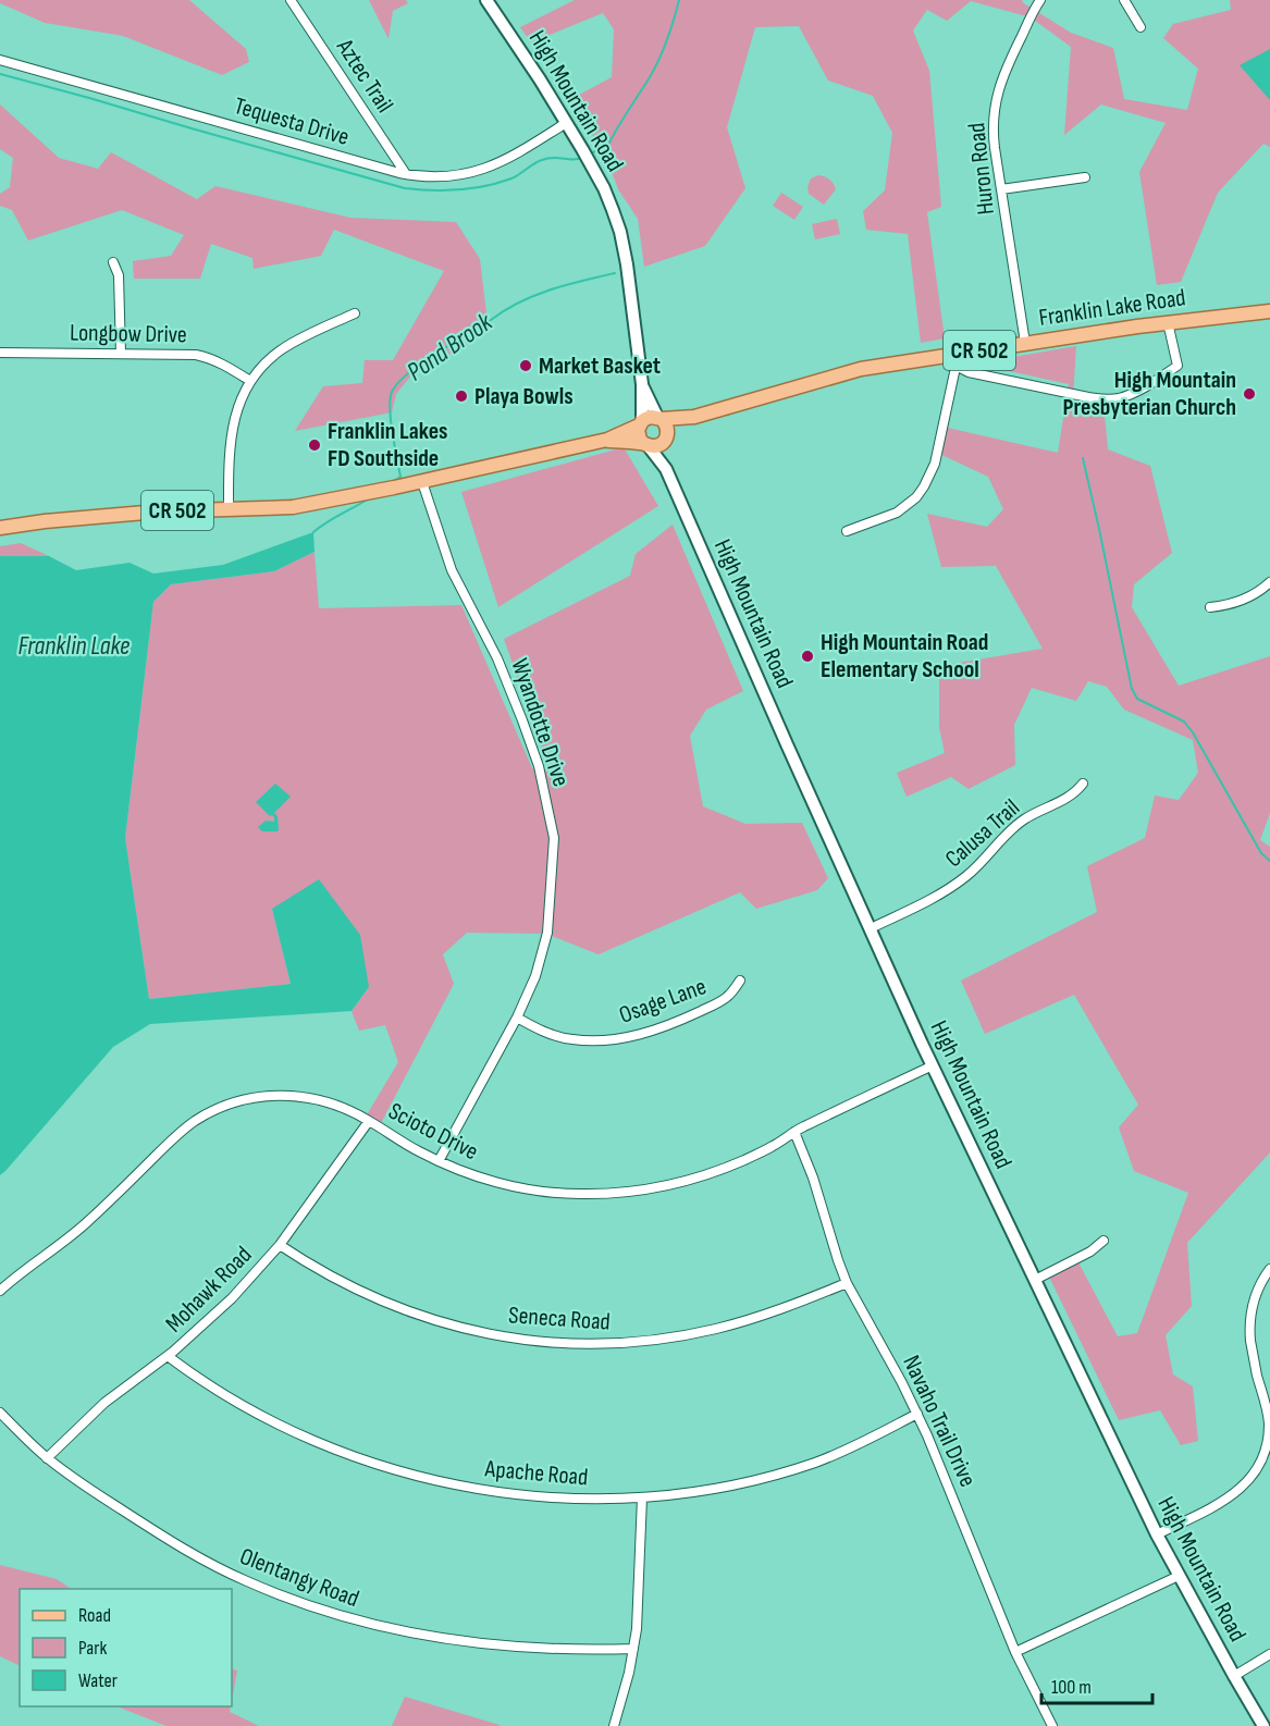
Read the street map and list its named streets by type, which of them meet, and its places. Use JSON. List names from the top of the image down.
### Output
{
  "streets": {
    "main road": ["High Mountain Road", "Franklin Lake Road", "CR 502"],
    "street": [
      "Aztec Trail",
      "Tequesta Drive",
      "Huron Road",
      "Longbow Drive",
      "Wyandotte Drive",
      "Calusa Trail",
      "Osage Lane",
      "Scioto Drive",
      "Mohawk Road",
      "Seneca Road",
      "Navaho Trail Drive",
      "Apache Road",
      "Olentangy Road"
    ]
  },
  "crossings": [
    ["Aztec Trail", "Tequesta Drive"],
    ["High Mountain Road", "Tequesta Drive"],
    ["High Mountain Road", "Franklin Lake Road"],
    ["High Mountain Road", "CR 502"],
    ["High Mountain Road", "Calusa Trail"],
    ["High Mountain Road", "Scioto Drive"],
    ["Huron Road", "Franklin Lake Road"],
    ["Franklin Lake Road", "CR 502"],
    ["CR 502", "Wyandotte Drive"],
    ["Wyandotte Drive", "Osage Lane"],
    ["Wyandotte Drive", "Scioto Drive"],
    ["Scioto Drive", "Mohawk Road"],
    ["Scioto Drive", "Navaho Trail Drive"],
    ["Mohawk Road", "Seneca Road"],
    ["Mohawk Road", "Apache Road"],
    ["Mohawk Road", "Olentangy Road"],
    ["Seneca Road", "Navaho Trail Drive"],
    ["Navaho Trail Drive", "Apache Road"]
  ],
  "water": ["Pond Brook", "Franklin Lake"],
  "places": [
    "Market Basket",
    "High Mountain Presbyterian Church",
    "Playa Bowls",
    "Franklin Lakes FD Southside",
    "High Mountain Road Elementary School"
  ],
  "legend": ["Road", "Park", "Water"],
  "scale_bar": "100 m"
}
